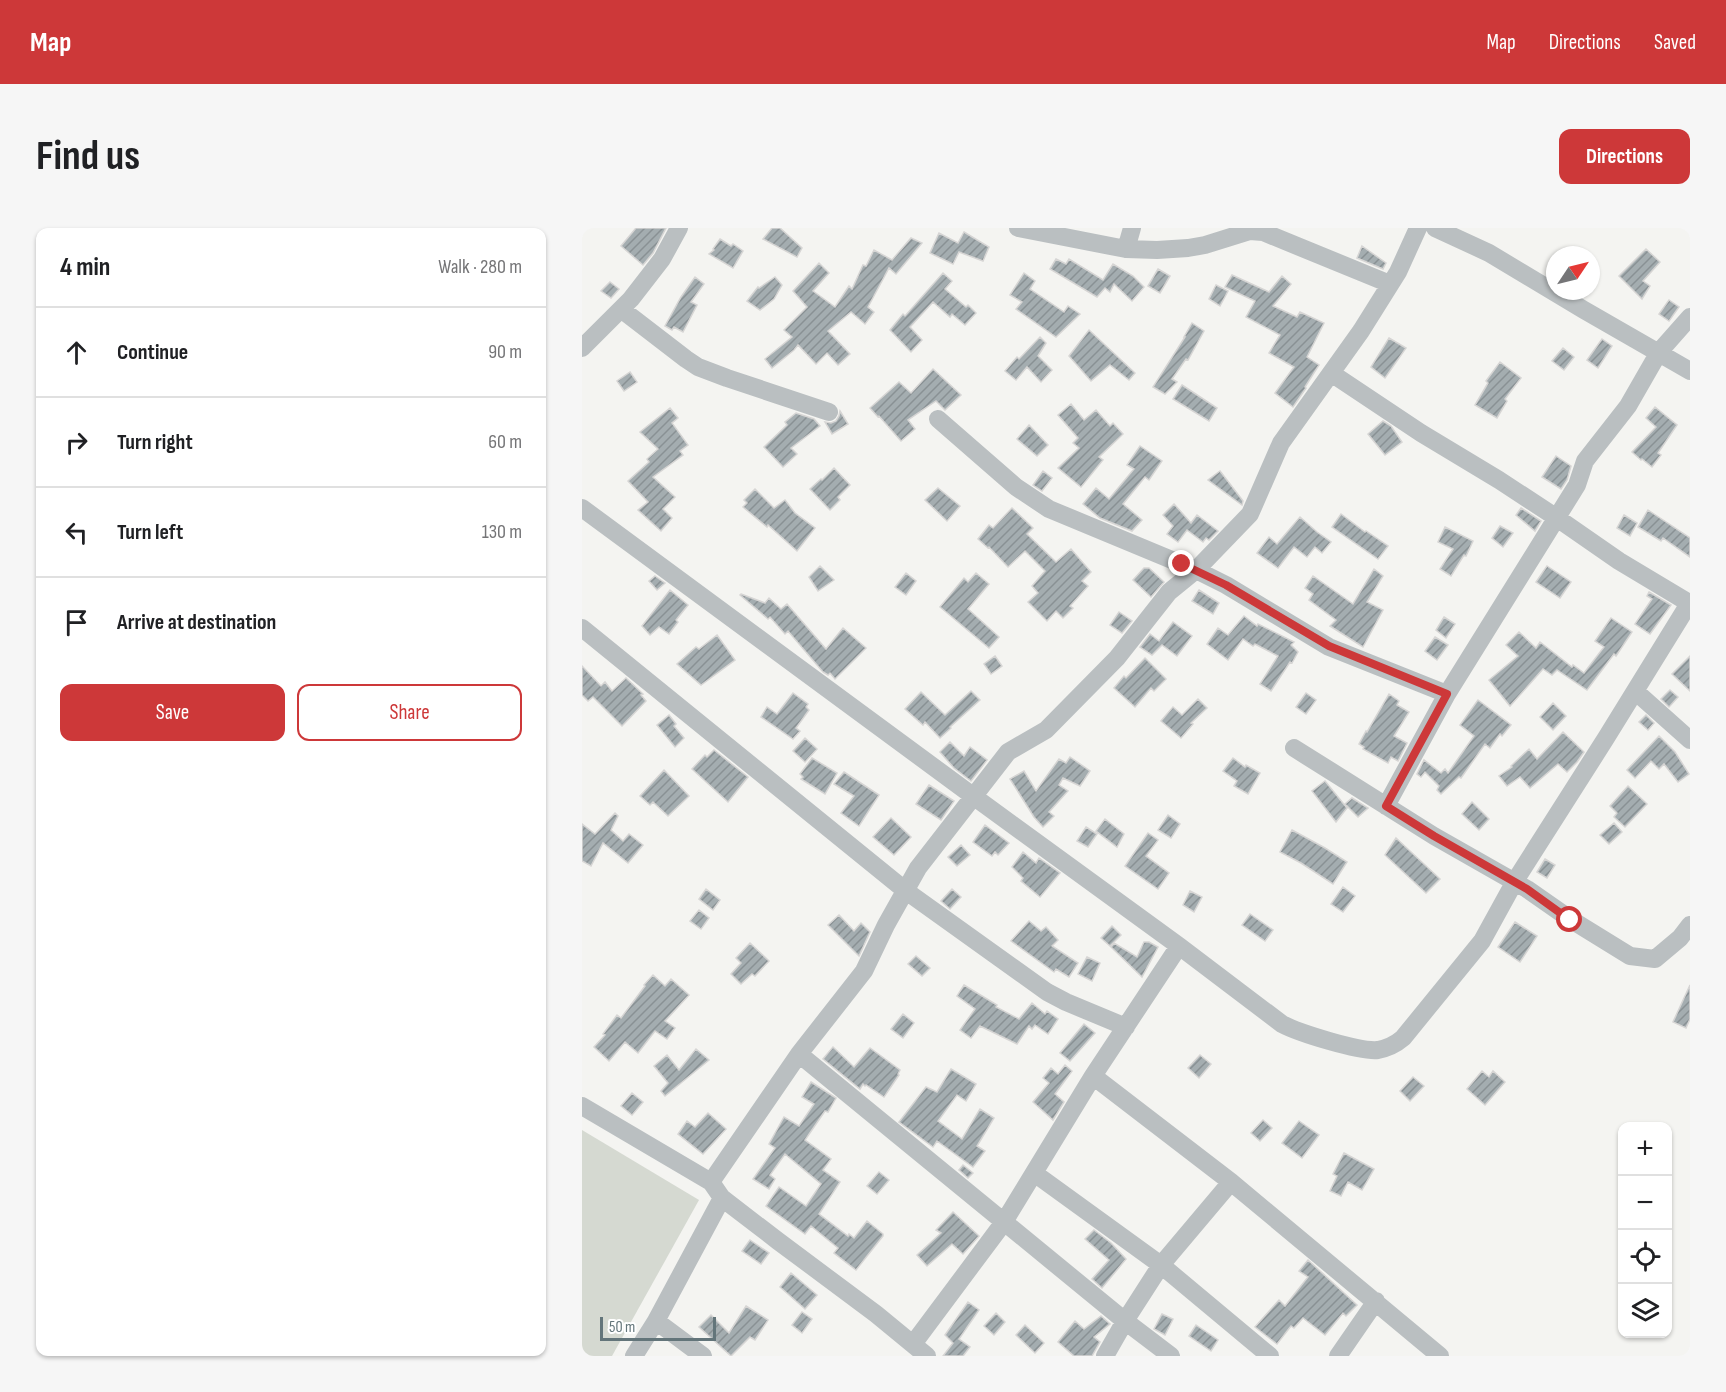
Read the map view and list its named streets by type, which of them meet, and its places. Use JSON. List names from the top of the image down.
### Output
{
  "scale_bar": "50 m",
  "north": "top right",
  "page": {
    "header": "Map",
    "nav": ["Map", "Directions", "Saved"],
    "buttons": [
      "Directions",
      ["Save", "Share"]
    ],
    "title": "Find us",
    "heading": ["4 min", "Walk · 280 m"],
    "list": [
      ["Continue", "90 m"],
      ["Turn right", "60 m"],
      ["Turn left", "130 m"],
      "Arrive at destination"
    ],
    "map_buttons": ["+", "−"],
    "scale": "50 m"
  }
}
